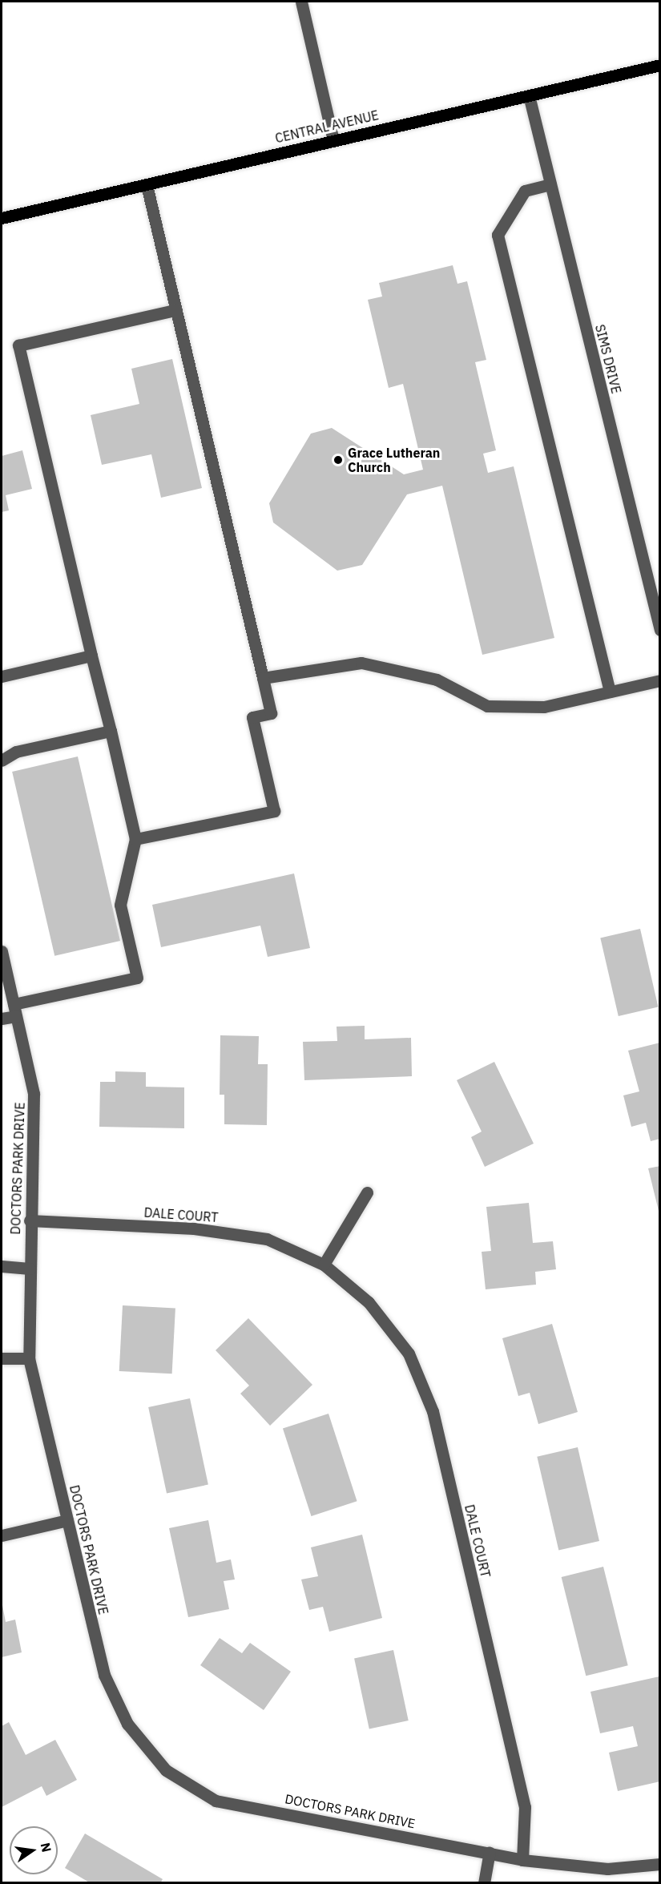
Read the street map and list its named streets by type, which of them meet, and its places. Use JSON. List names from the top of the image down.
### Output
{
  "streets": {
    "main road": ["CENTRAL AVENUE"],
    "street": ["SIMS DRIVE", "DOCTORS PARK DRIVE", "DALE COURT"]
  },
  "crossings": [
    ["CENTRAL AVENUE", "SIMS DRIVE"],
    ["DOCTORS PARK DRIVE", "DALE COURT"]
  ],
  "places": ["Grace Lutheran Church"],
  "north": "right"
}
